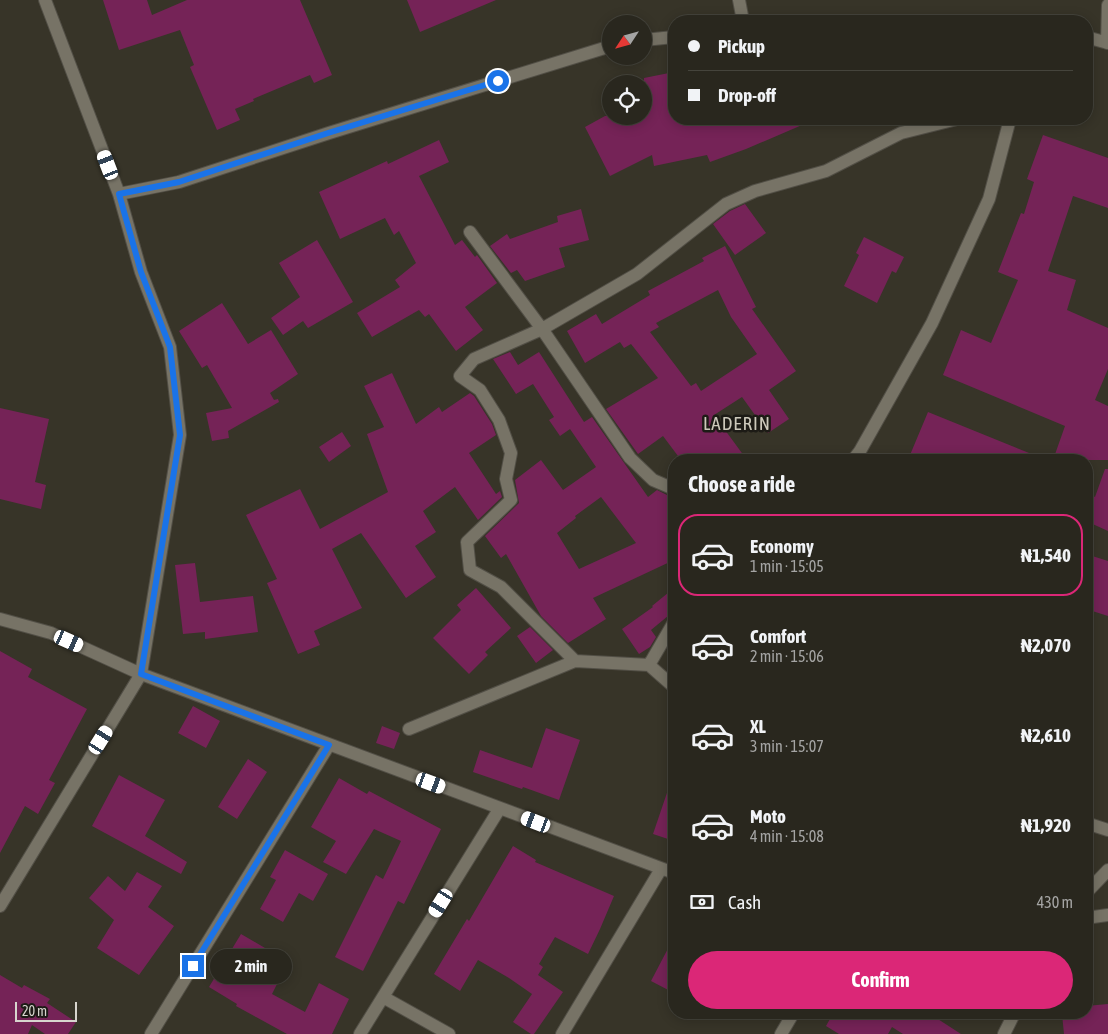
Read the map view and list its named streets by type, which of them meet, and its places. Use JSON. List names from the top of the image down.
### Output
{
  "districts": ["LADERIN"],
  "scale_bar": "20 m",
  "north": "bottom left",
  "page": {
    "banner": ["Pickup", "Drop-off"],
    "heading": "Choose a ride",
    "list": [
      {
        "name": "Economy",
        "note": "1 min · 15:05",
        "value": "₦1,540"
      },
      {
        "name": "Comfort",
        "note": "2 min · 15:06",
        "value": "₦2,070"
      },
      {
        "name": "XL",
        "note": "3 min · 15:07",
        "value": "₦2,610"
      },
      {
        "name": "Moto",
        "note": "4 min · 15:08",
        "value": "₦1,920"
      }
    ],
    "pay": ["Cash", "430 m"],
    "buttons": "Confirm",
    "bubble": "2 min",
    "scale": "20 m"
  }
}
